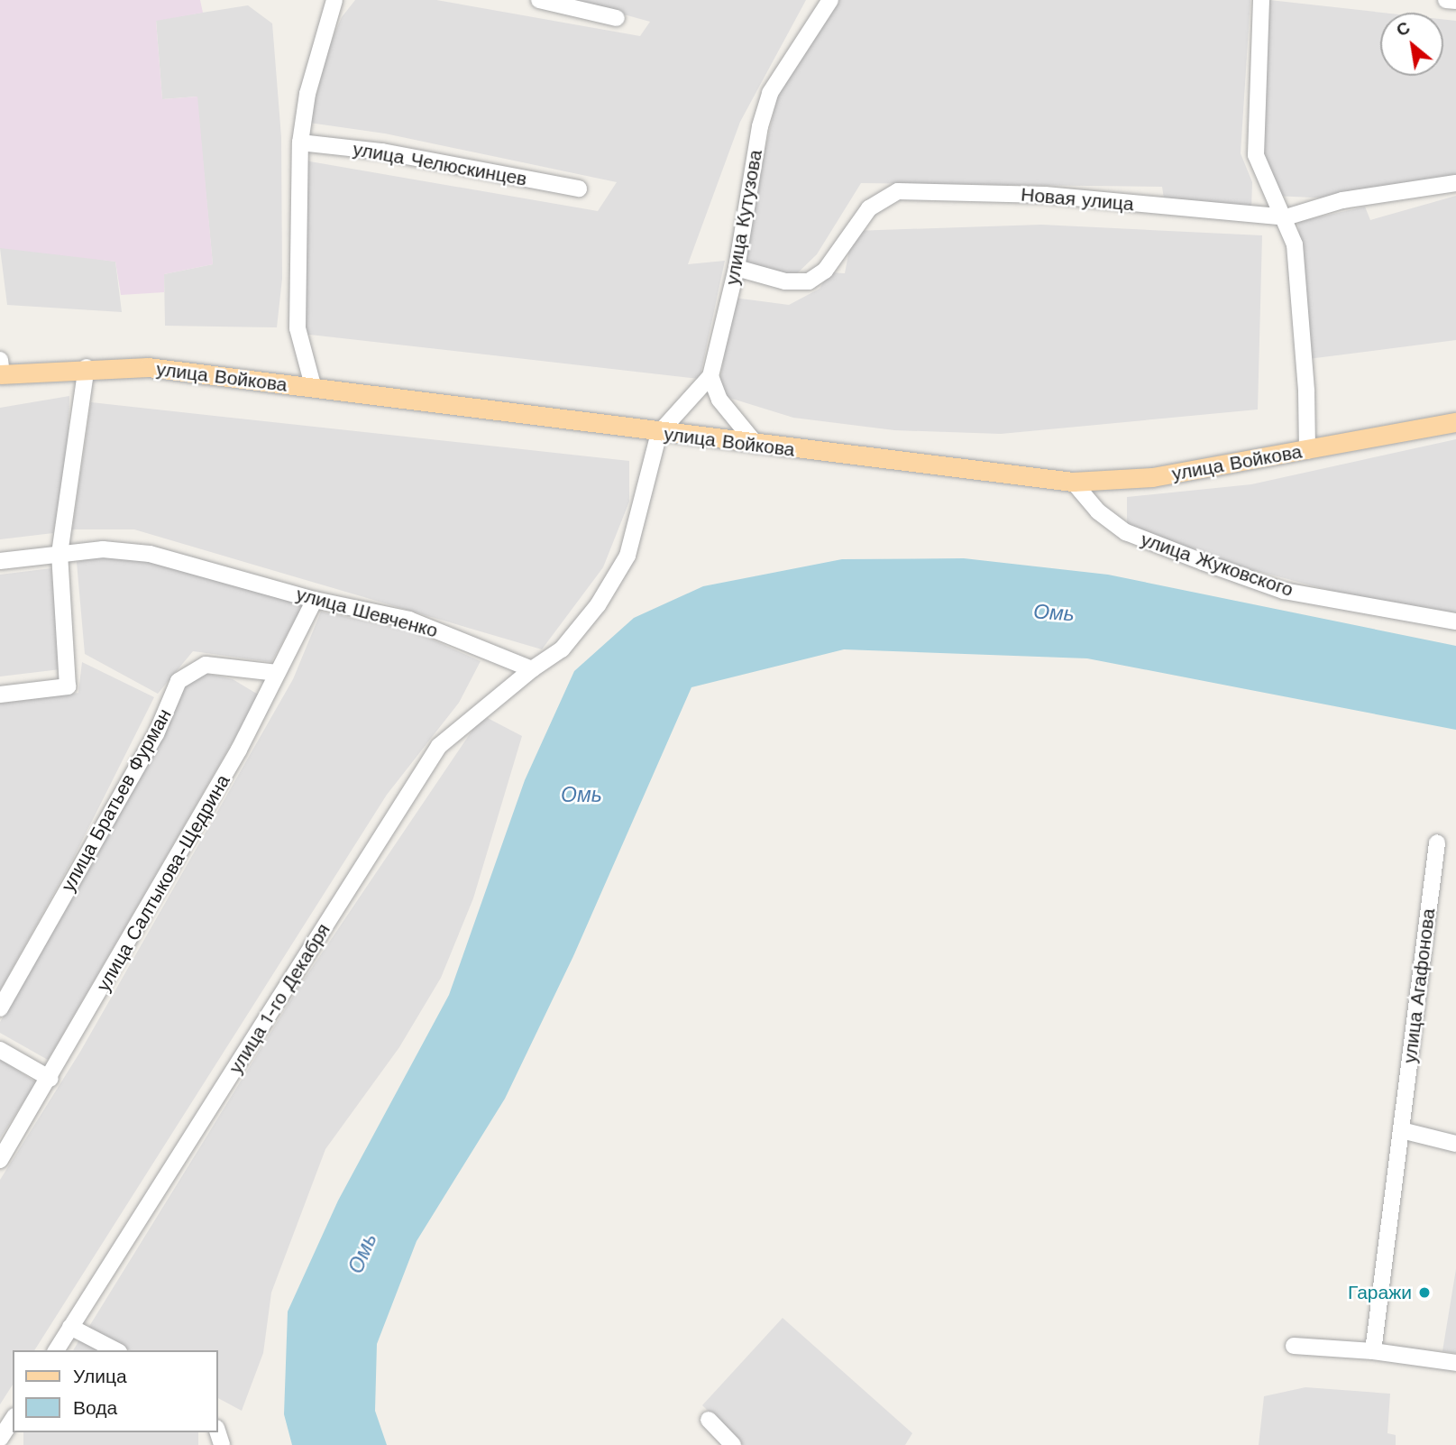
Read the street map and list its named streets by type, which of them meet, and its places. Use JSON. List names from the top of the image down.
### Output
{
  "streets": {
    "main road": ["улица Войкова"],
    "street": [
      "улица Челюскинцев",
      "Новая улица",
      "улица Кутузова",
      "улица Жуковского",
      "улица Шевченко",
      "улица Братьев Фурман",
      "улица Салтыкова-Щедрина",
      "улица Агафонова",
      "улица 1-го Декабря"
    ]
  },
  "crossings": [
    ["Новая улица", "улица Кутузова"],
    ["улица Кутузова", "улица Войкова"],
    ["улица Войкова", "улица Жуковского"],
    ["улица Шевченко", "улица Салтыкова-Щедрина"],
    ["улица Шевченко", "улица 1-го Декабря"],
    ["улица Братьев Фурман", "улица Салтыкова-Щедрина"]
  ],
  "water": ["Омь"],
  "places": ["Гаражи"],
  "legend": ["Улица", "Вода"],
  "north": "top left"
}
